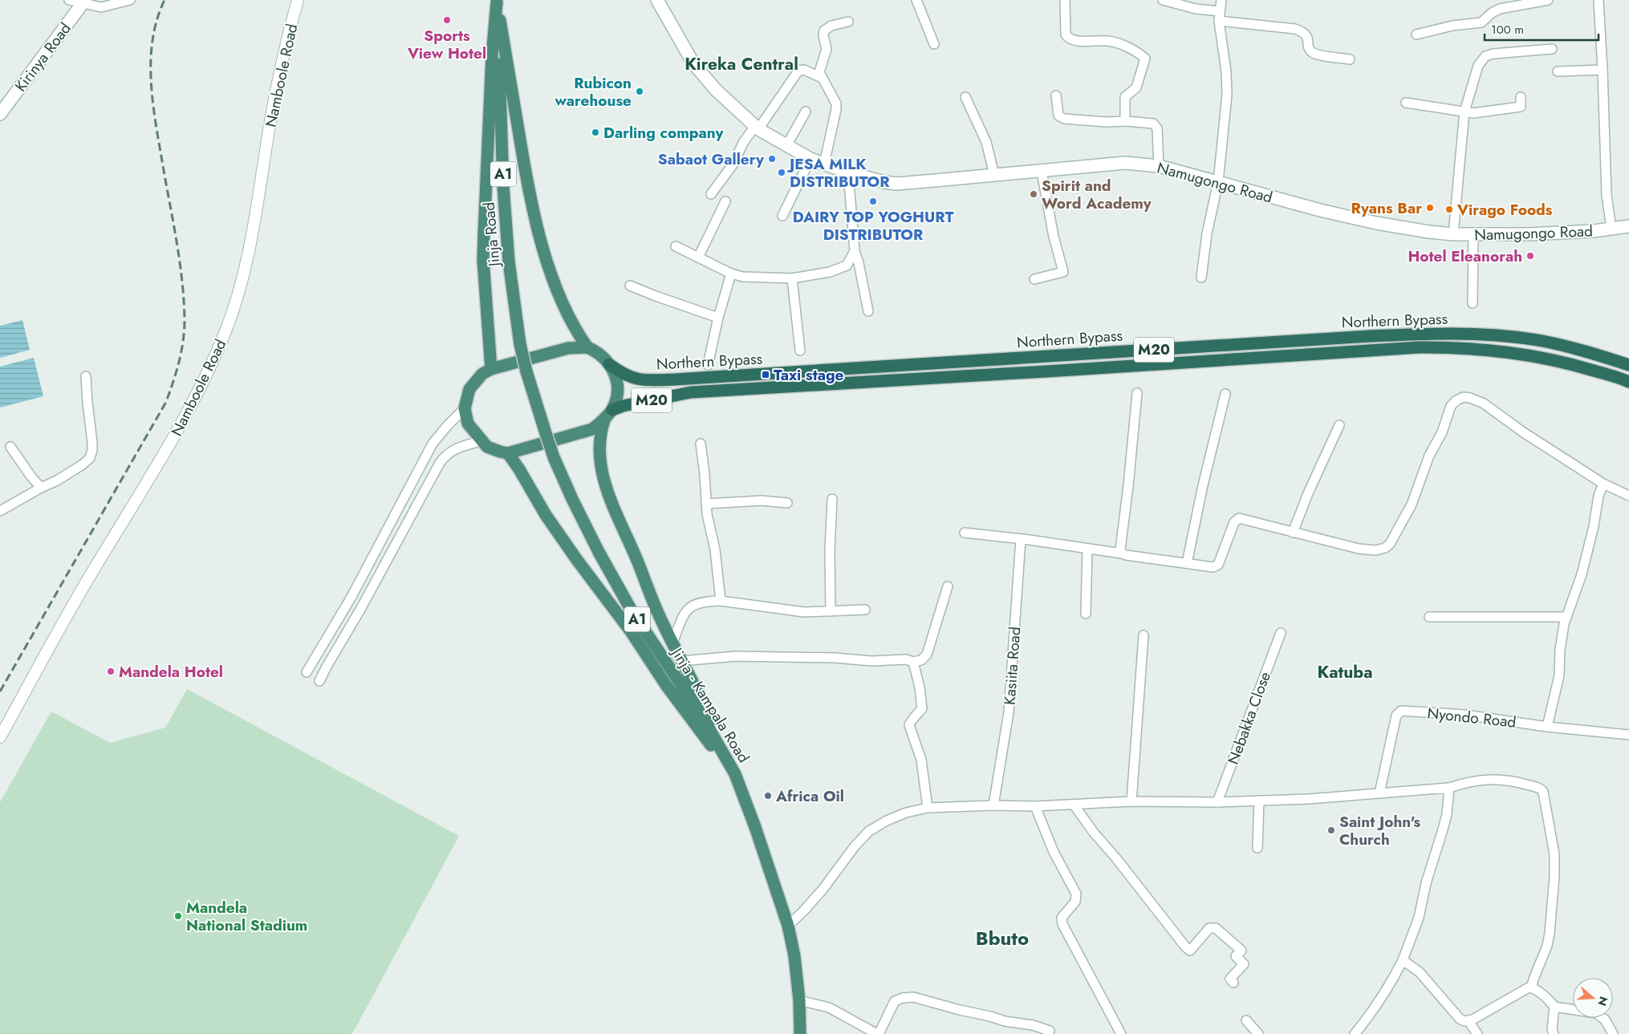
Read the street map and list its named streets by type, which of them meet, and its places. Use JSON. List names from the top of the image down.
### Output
{
  "streets": {
    "highway": [
      "A1",
      "Jinja Road",
      "Northern Bypass",
      "M20",
      "Jinja - Kampala Road"
    ],
    "main road": ["Kirinya Road", "Namugongo Road"],
    "street": [
      "Namboole Road",
      "Kasiita Road",
      "Nyondo Road",
      "Nebakka Close"
    ]
  },
  "crossings": [
    ["Jinja Road", "Jinja - Kampala Road"]
  ],
  "districts": ["Kireka Central", "Katuba", "Bbuto"],
  "places": {
    "other": [
      "Sports View Hotel",
      "Rubicon warehouse",
      "Darling company",
      "Sabaot Gallery",
      "JESA MILK DISTRIBUTOR",
      "Spirit and Word Academy",
      "DAIRY TOP YOGHURT DISTRIBUTOR",
      "Ryans Bar",
      "Virago Foods",
      "Hotel Eleanorah",
      "Mandela Hotel",
      "Africa Oil",
      "Saint John's Church",
      "Mandela National Stadium"
    ],
    "transit": ["Taxi stage"]
  },
  "scale_bar": "100 m",
  "north": "right"
}
